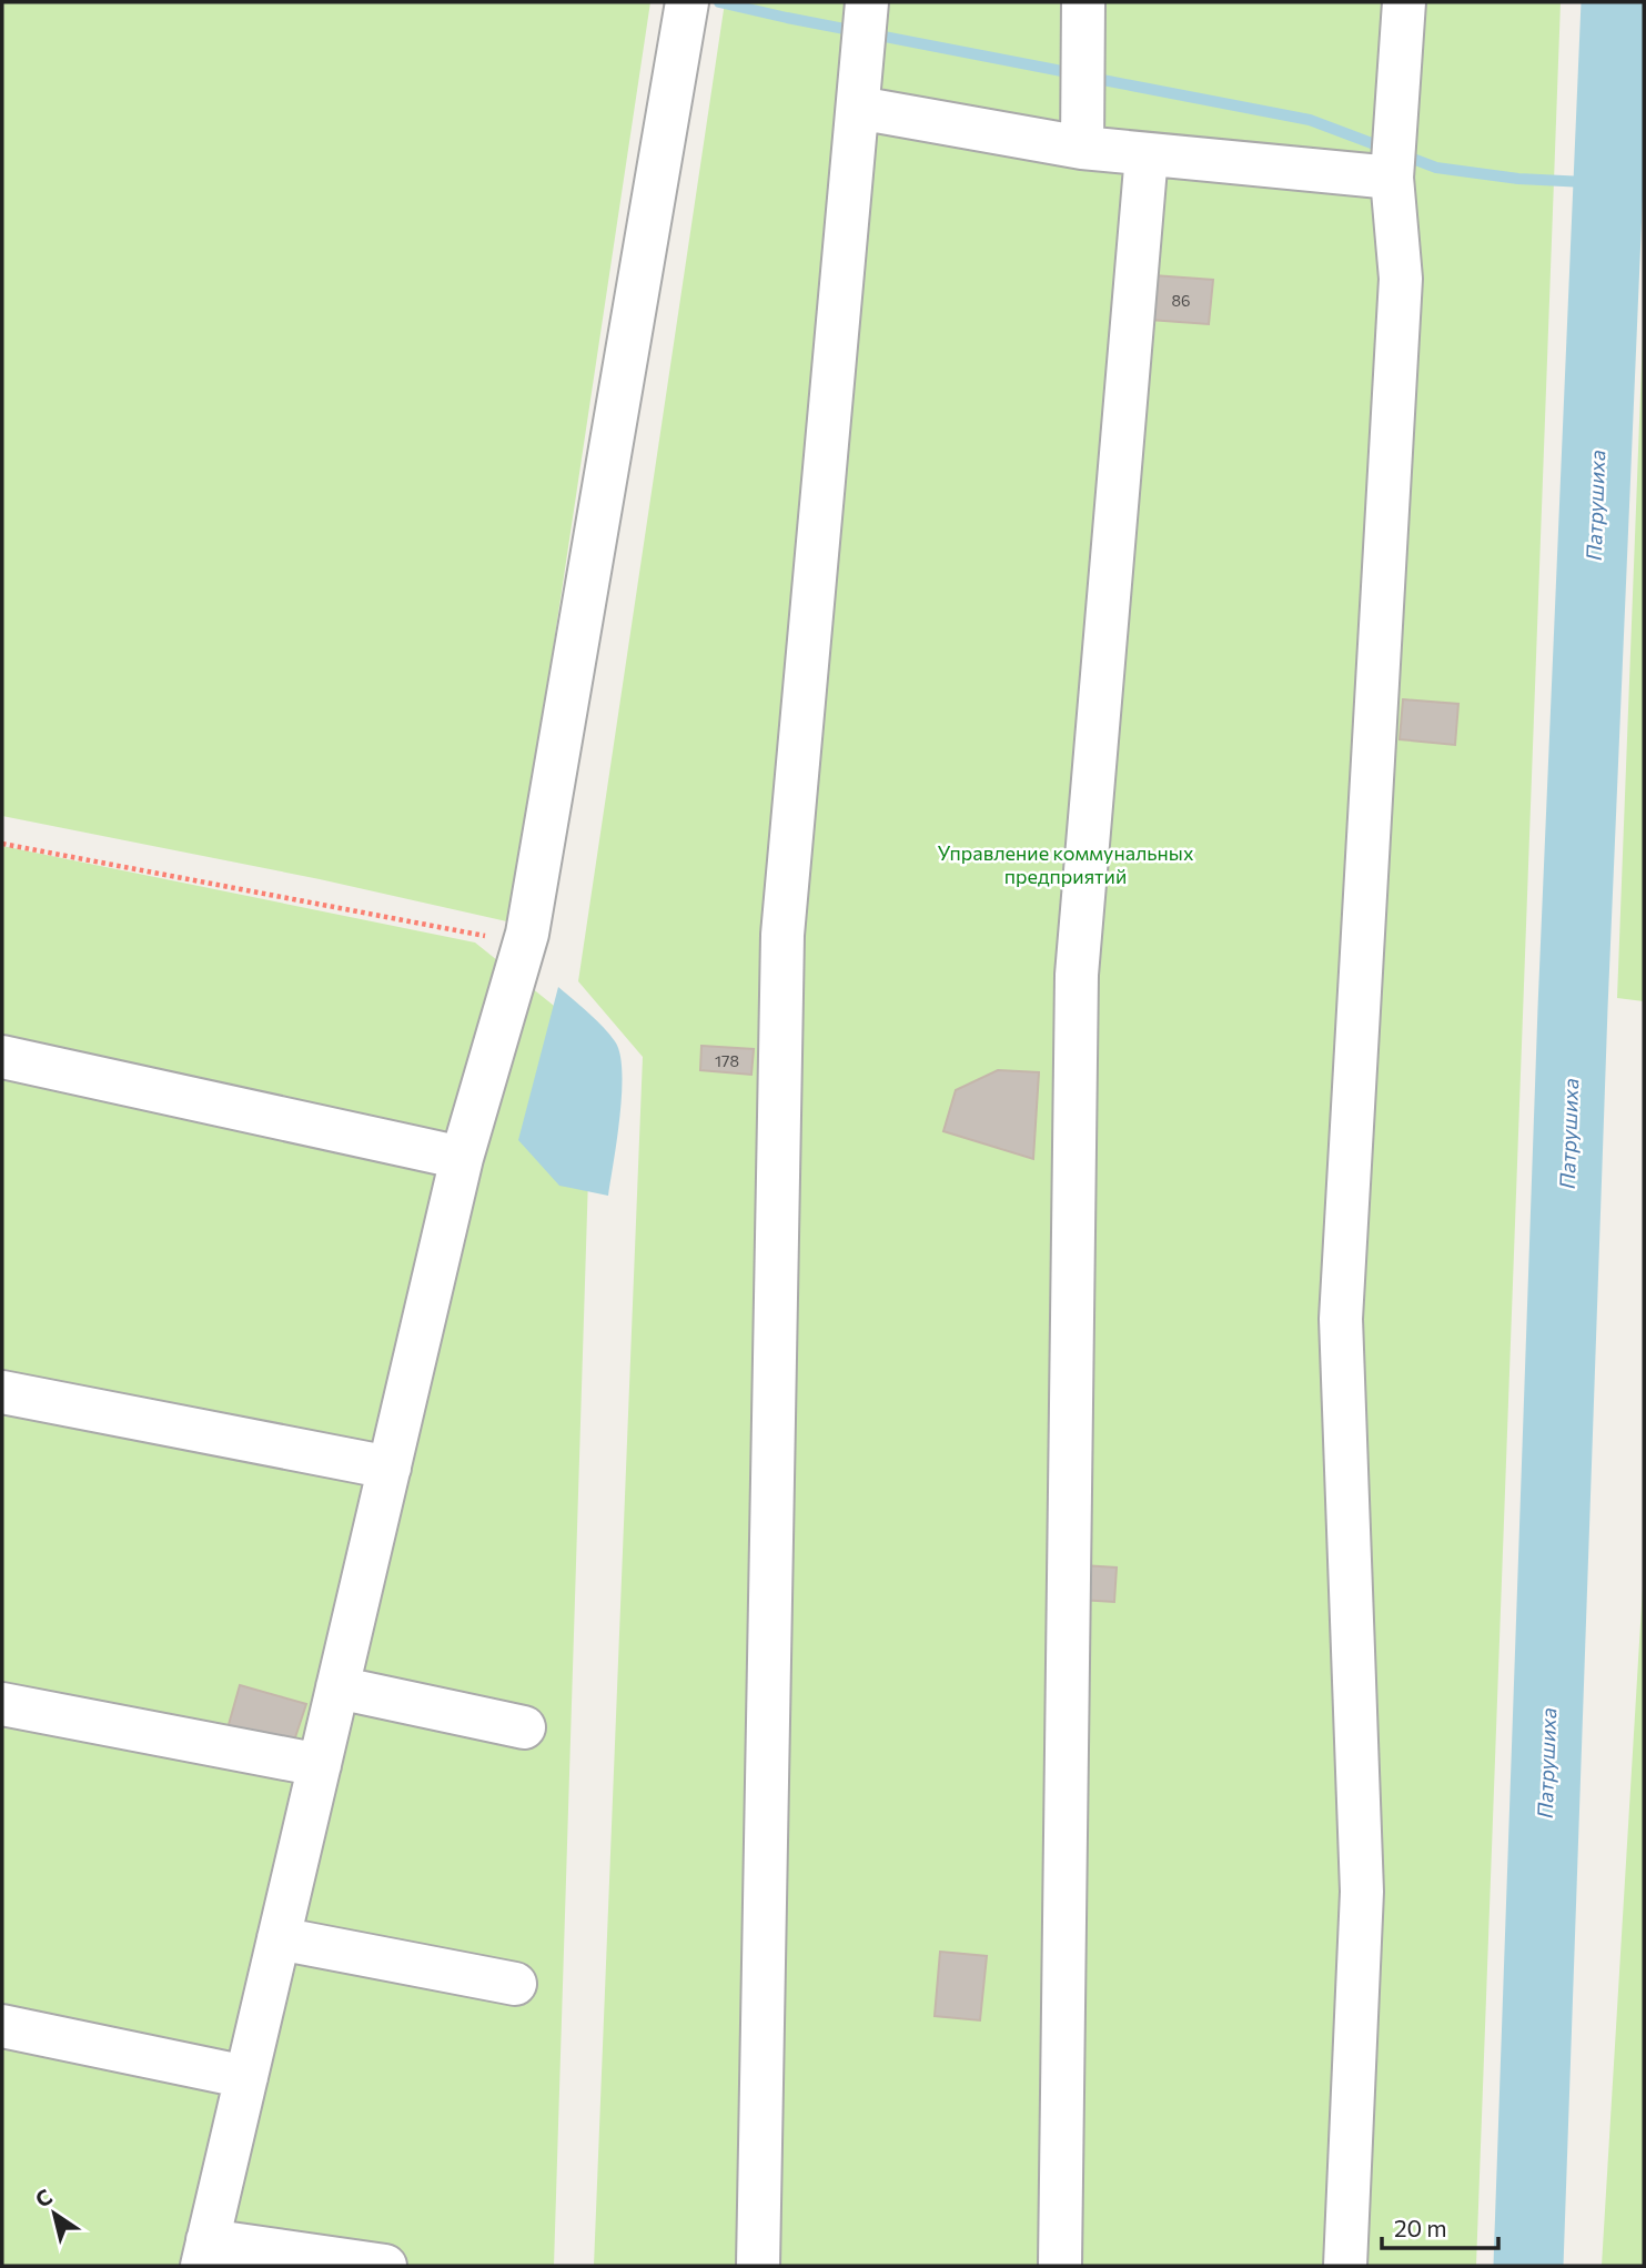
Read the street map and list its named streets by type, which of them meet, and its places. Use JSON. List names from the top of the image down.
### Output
{
  "water": ["Патрушиха"],
  "parks": ["Управление коммунальных предприятий"],
  "house_numbers": ["86", "178"],
  "scale_bar": "20 m",
  "north": "top left"
}
